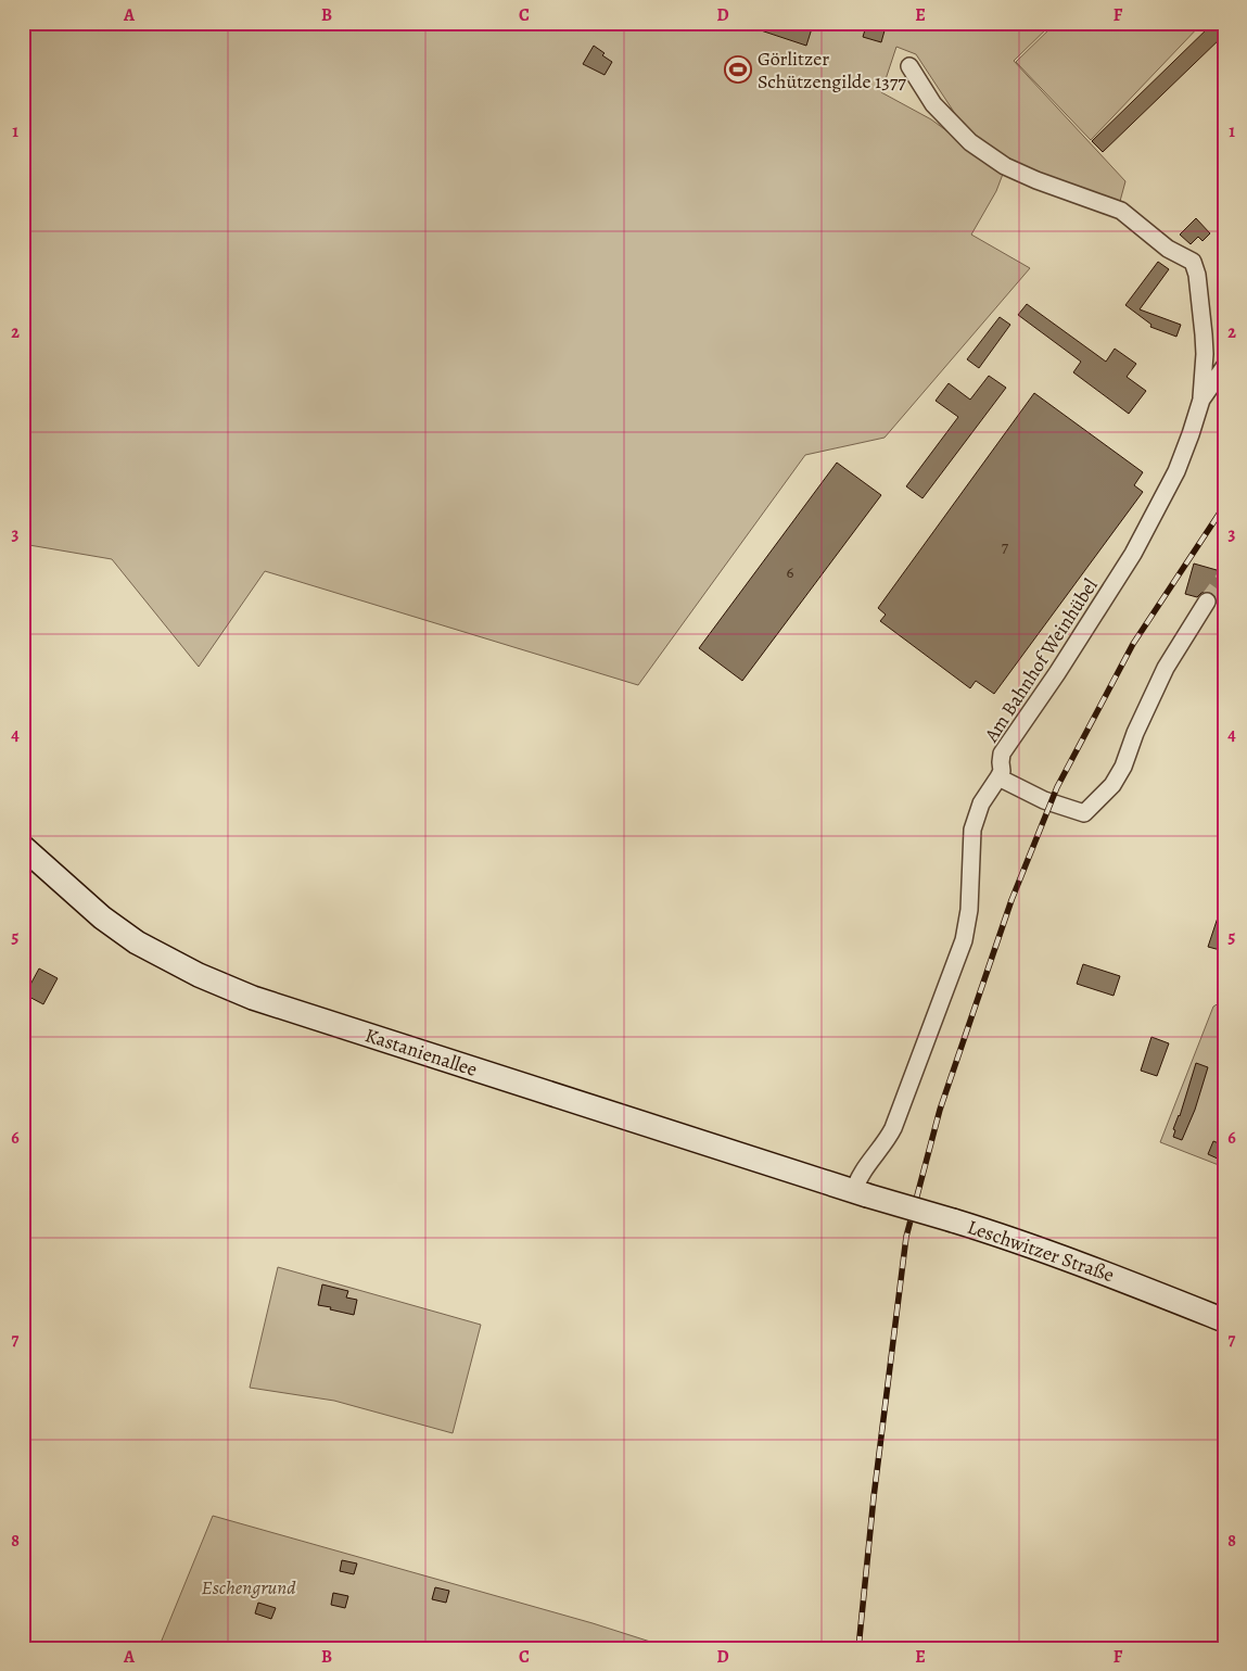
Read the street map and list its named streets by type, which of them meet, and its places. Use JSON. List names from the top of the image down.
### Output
{
  "streets": {
    "street": ["Am Bahnhof Weinhübel", "Kastanienallee", "Leschwitzer Straße"]
  },
  "crossings": [
    ["Am Bahnhof Weinhübel", "Kastanienallee"],
    ["Am Bahnhof Weinhübel", "Leschwitzer Straße"],
    ["Kastanienallee", "Leschwitzer Straße"]
  ],
  "parks": ["Eschengrund"],
  "places": {
    "sports": ["Görlitzer Schützengilde 1377"]
  },
  "house_numbers": ["7", "6"],
  "grid": {
    "columns": [
      "A",
      "B",
      "C",
      "D",
      "E",
      "F"
    ],
    "rows": [
      "1",
      "2",
      "3",
      "4",
      "5",
      "6",
      "7",
      "8"
    ]
  }
}
